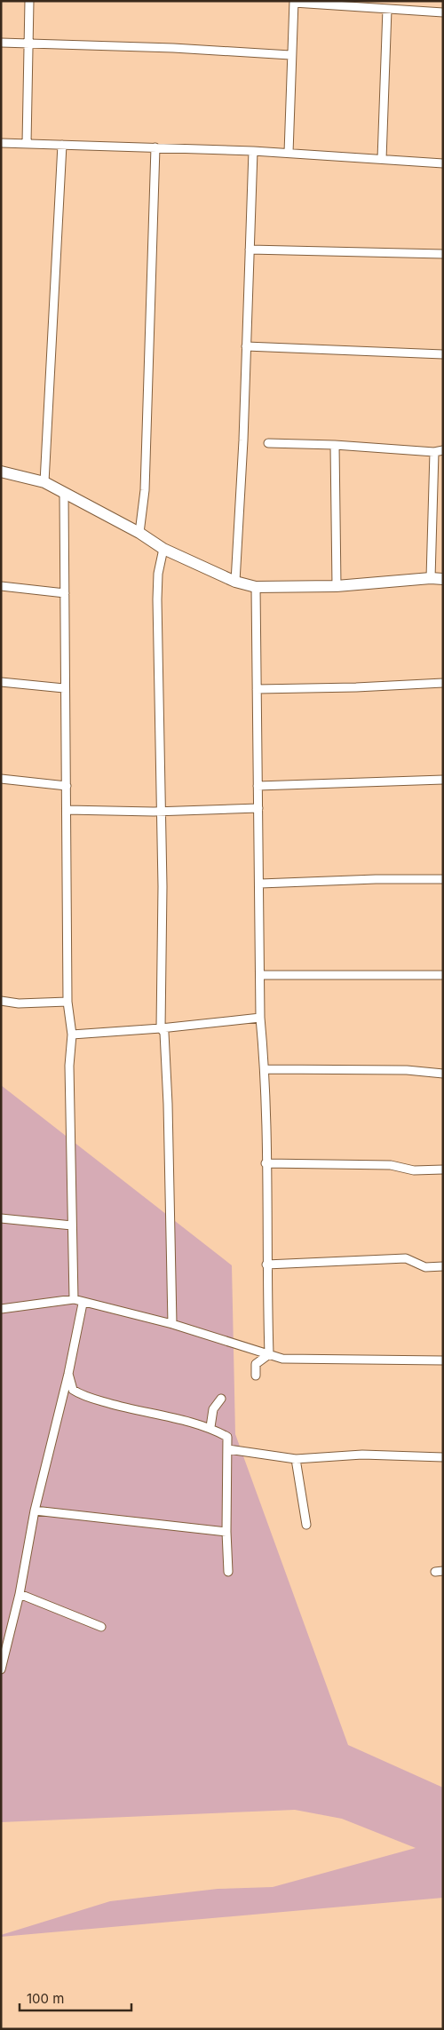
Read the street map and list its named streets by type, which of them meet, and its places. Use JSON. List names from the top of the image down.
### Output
{
  "scale_bar": "100 m"
}
